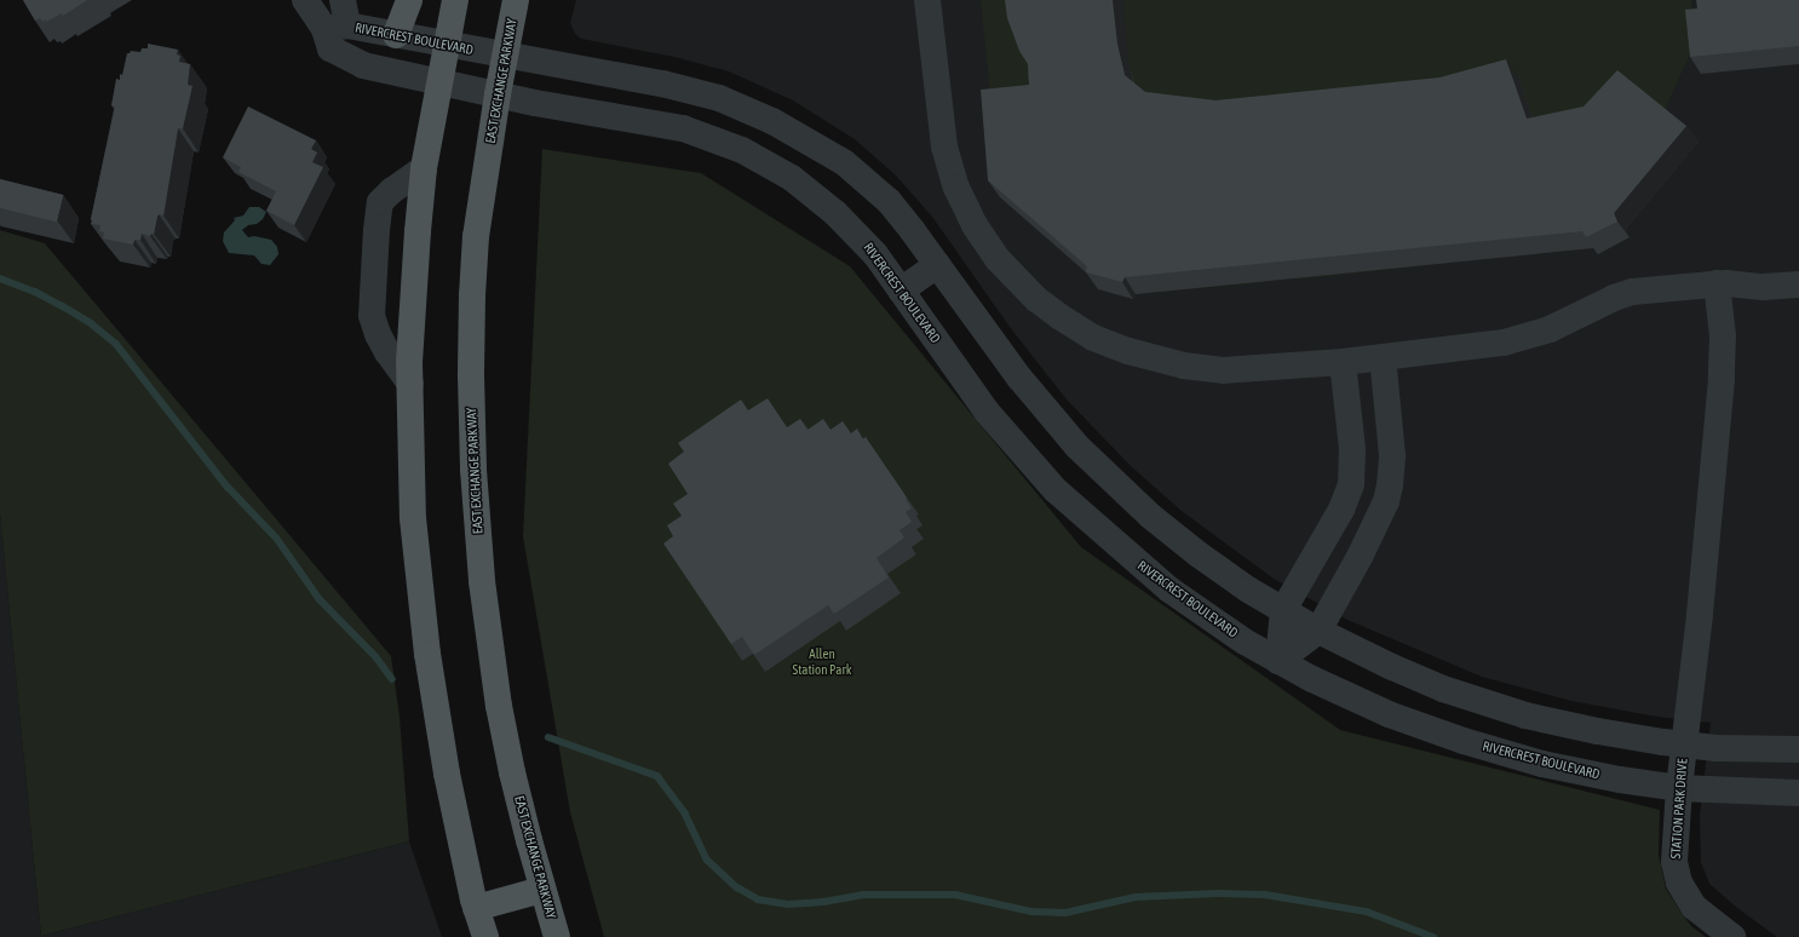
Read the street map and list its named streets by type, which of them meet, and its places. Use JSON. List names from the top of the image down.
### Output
{
  "streets": {
    "main road": ["EAST EXCHANGE PARKWAY"],
    "street": ["RIVERCREST BOULEVARD", "STATION PARK DRIVE"]
  },
  "crossings": [
    ["RIVERCREST BOULEVARD", "EAST EXCHANGE PARKWAY"],
    ["RIVERCREST BOULEVARD", "STATION PARK DRIVE"]
  ],
  "parks": ["Allen Station Park"]
}
